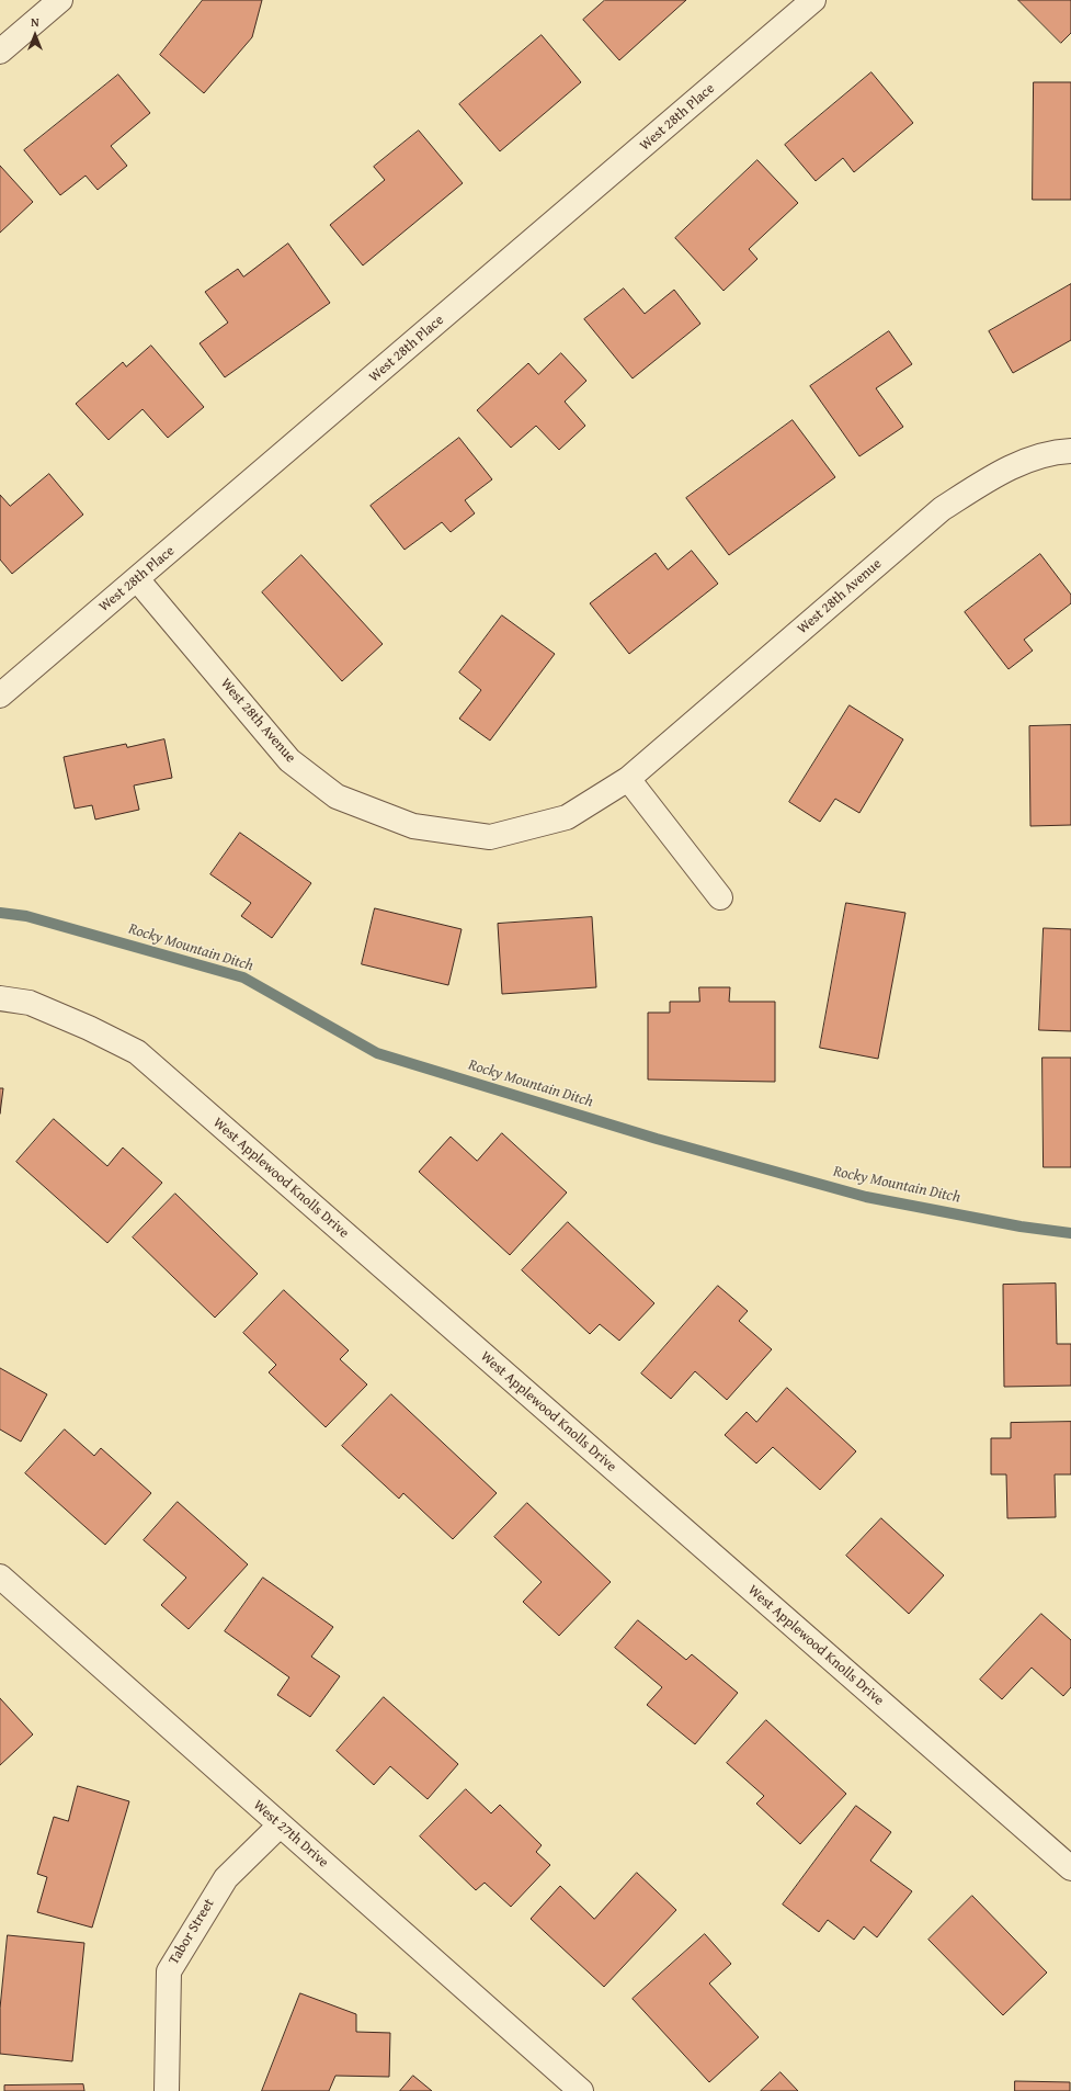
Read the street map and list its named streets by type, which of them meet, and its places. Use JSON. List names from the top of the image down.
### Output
{
  "streets": {
    "street": [
      "West 28th Place",
      "West 28th Avenue",
      "West Applewood Knolls Drive",
      "West 27th Drive",
      "Tabor Street"
    ]
  },
  "crossings": [
    ["West 28th Place", "West 28th Avenue"],
    ["West 27th Drive", "Tabor Street"]
  ],
  "water": ["Rocky Mountain Ditch"],
  "north": "top"
}
